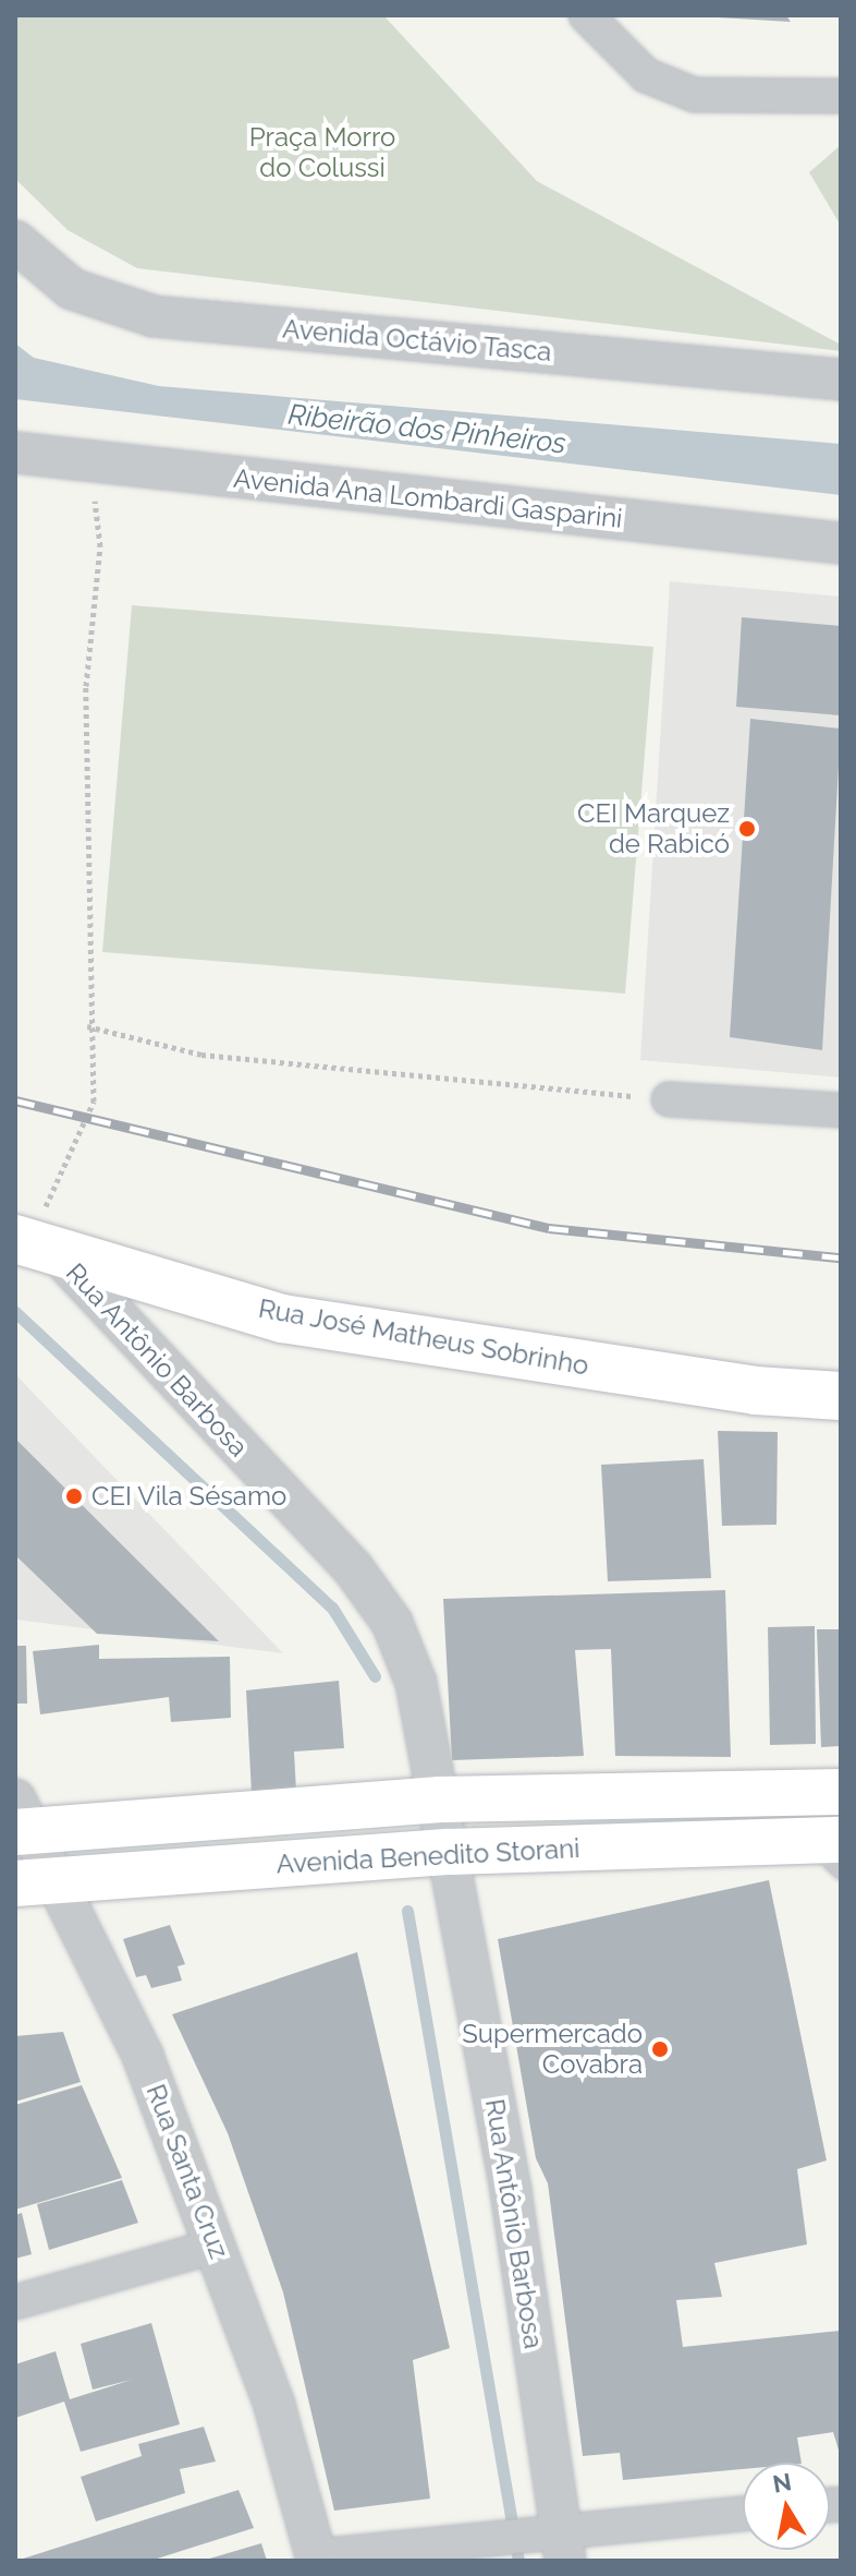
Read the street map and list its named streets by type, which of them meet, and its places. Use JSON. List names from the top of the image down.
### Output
{
  "streets": {
    "main road": ["Rua José Matheus Sobrinho", "Avenida Benedito Storani"],
    "street": [
      "Avenida Octávio Tasca",
      "Avenida Ana Lombardi Gasparini",
      "Rua Antônio Barbosa",
      "Rua Santa Cruz"
    ]
  },
  "crossings": [
    ["Rua José Matheus Sobrinho", "Rua Antônio Barbosa"],
    ["Rua Antônio Barbosa", "Avenida Benedito Storani"],
    ["Avenida Benedito Storani", "Rua Santa Cruz"]
  ],
  "water": ["Ribeirão dos Pinheiros"],
  "parks": ["Praça Morro do Colussi"],
  "places": ["CEI Marquez de Rabicó", "CEI Vila Sésamo", "Supermercado Covabra"],
  "north": "top"
}
